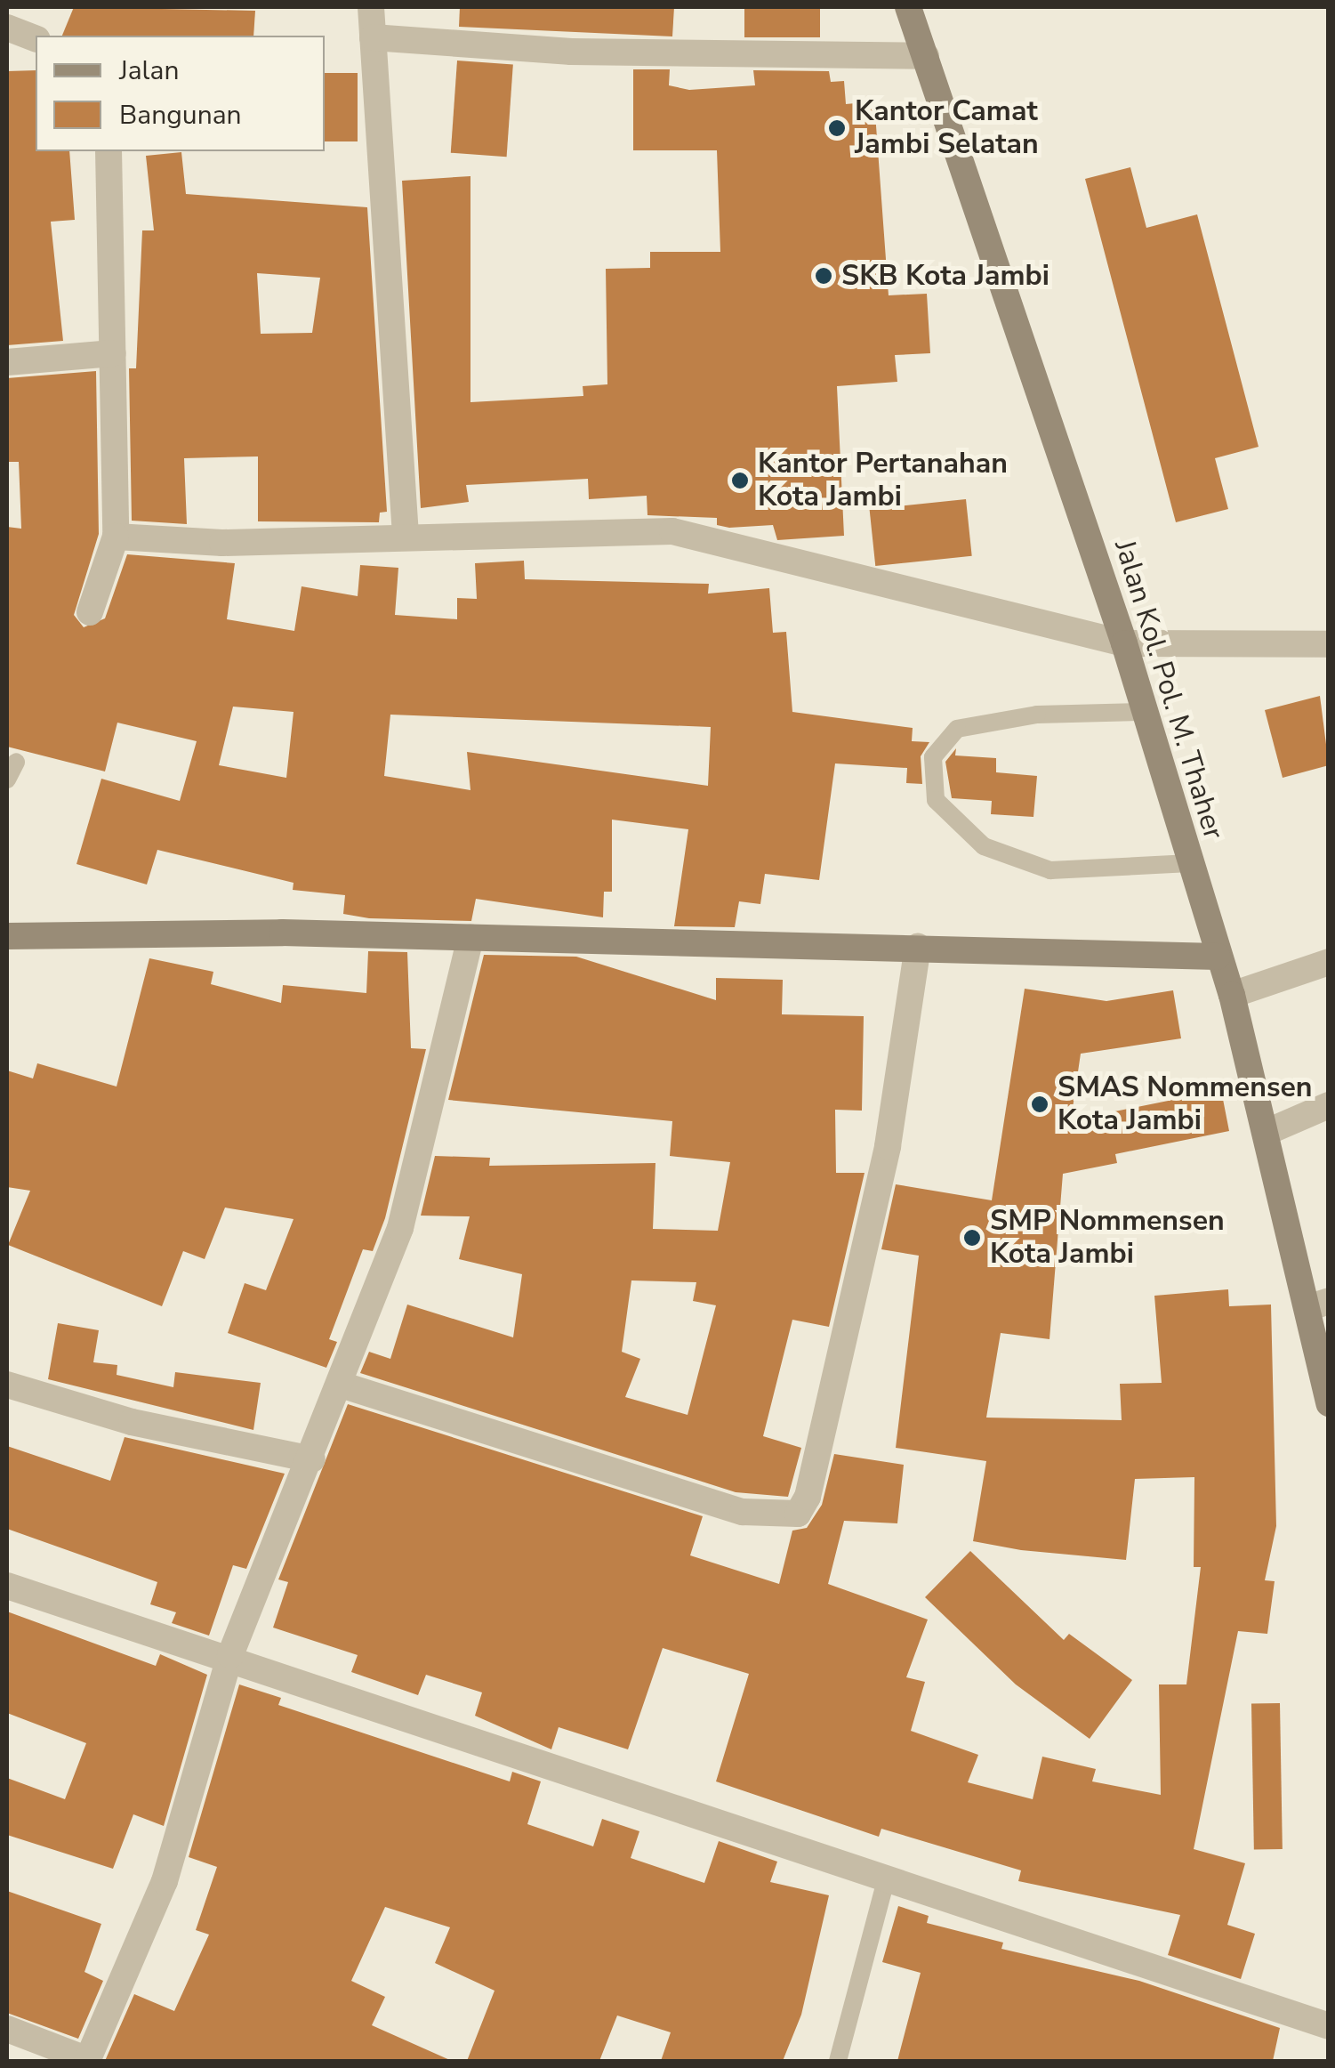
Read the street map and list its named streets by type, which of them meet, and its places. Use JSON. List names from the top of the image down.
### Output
{
  "streets": {
    "street": ["Jalan Kol. Pol. M. Thaher"]
  },
  "places": [
    "Kantor Camat Jambi Selatan",
    "SKB Kota Jambi",
    "Kantor Pertanahan Kota Jambi",
    "SMAS Nommensen Kota Jambi",
    "SMP Nommensen Kota Jambi"
  ],
  "legend": ["Jalan", "Bangunan"]
}
